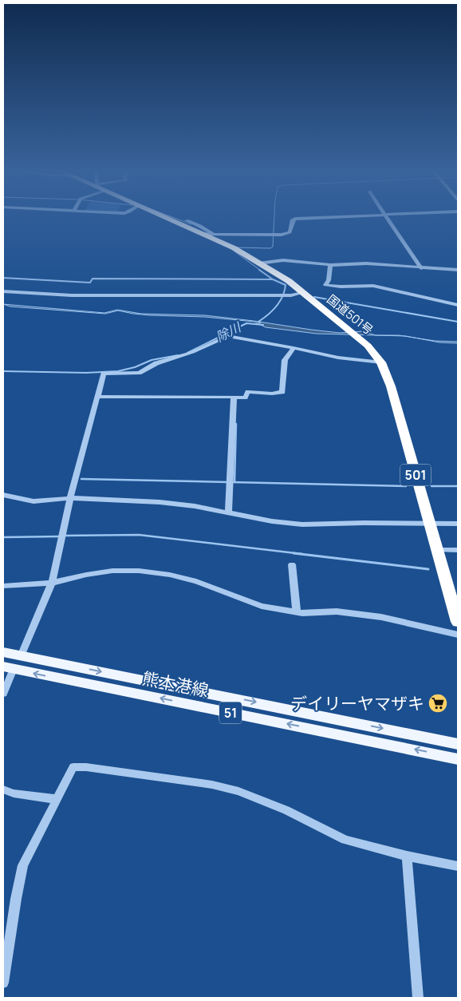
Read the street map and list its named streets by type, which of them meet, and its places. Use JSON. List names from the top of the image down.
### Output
{
  "streets": {
    "highway": ["国道501号", "501"],
    "main road": ["熊本港線", "51"]
  },
  "water": ["除川"],
  "places": {
    "supermarket": ["デイリーヤマザキ"]
  }
}
